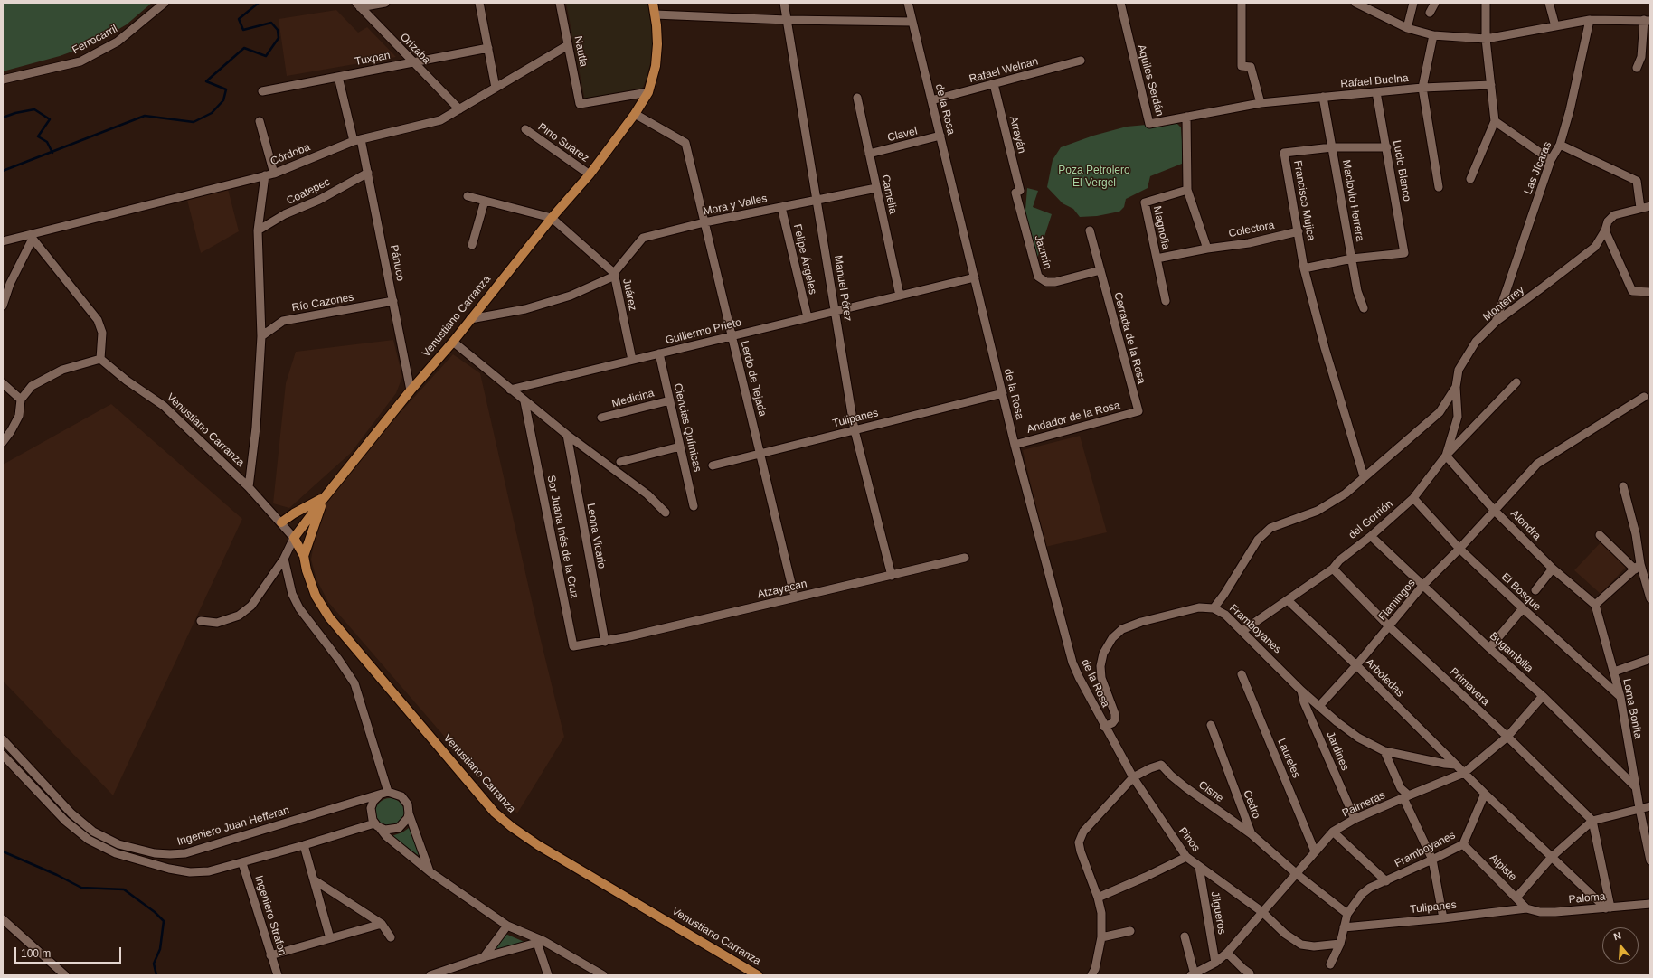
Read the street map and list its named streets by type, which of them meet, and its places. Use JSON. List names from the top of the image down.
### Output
{
  "streets": {
    "main road": ["Venustiano Carranza"],
    "street": [
      "Ferrocarril",
      "Orizaba",
      "Nautla",
      "Tuxpan",
      "Rafael Welnan",
      "Aquiles Serdán",
      "Rafael Buelna",
      "de la Rosa",
      "Clavel",
      "Arrayán",
      "Pino Suárez",
      "Córdoba",
      "Las Jícaras",
      "Lucio Blanco",
      "Coatepec",
      "Camelia",
      "Francisco Mujica",
      "Maclovio Herrera",
      "Mora y Valles",
      "Magnolia",
      "Colectora",
      "Jazmín",
      "Felipe Ángeles",
      "Pánuco",
      "Manuel Pérez",
      "Juárez",
      "Río Cazones",
      "Monterrey",
      "Guillermo Prieto",
      "Cerrada de la Rosa",
      "Lerdo de Tejada",
      "Medicina",
      "Andador de la Rosa",
      "Tulipanes",
      "Ciencias Químicas",
      "del Gorrión",
      "Alondra",
      "Leona Vicario",
      "Sor Juana Inés de la Cruz",
      "Atzayacan",
      "El Bosque",
      "Flamingos",
      "Framboyanes",
      "Bugambilia",
      "Arboledas",
      "Primavera",
      "Loma Bonita",
      "Jardines",
      "Laureles",
      "Cisne",
      "Cedro",
      "Palmeras",
      "Ingeniero Juan Hefferan",
      "Pinos",
      "Alpiste",
      "Paloma",
      "Jilgueros",
      "Ingeniero Strafon"
    ]
  },
  "crossings": [
    ["Orizaba", "Tuxpan"],
    ["Orizaba", "Córdoba"],
    ["Nautla", "Córdoba"],
    ["Nautla", "Venustiano Carranza"],
    ["Tuxpan", "Pánuco"],
    ["Rafael Welnan", "de la Rosa"],
    ["Rafael Welnan", "Arrayán"],
    ["Aquiles Serdán", "Rafael Buelna"],
    ["Rafael Buelna", "Lucio Blanco"],
    ["Rafael Buelna", "Maclovio Herrera"],
    ["de la Rosa", "Clavel"],
    ["de la Rosa", "Guillermo Prieto"],
    ["de la Rosa", "Andador de la Rosa"],
    ["de la Rosa", "Tulipanes"],
    ["de la Rosa", "Framboyanes"],
    ["de la Rosa", "Cisne"],
    ["de la Rosa", "Pinos"],
    ["Clavel", "Camelia"],
    ["Arrayán", "Jazmín"],
    ["Pino Suárez", "Venustiano Carranza"],
    ["Córdoba", "Pánuco"],
    ["Las Jícaras", "Monterrey"],
    ["Lucio Blanco", "Francisco Mujica"],
    ["Lucio Blanco", "Maclovio Herrera"],
    ["Coatepec", "Pánuco"],
    ["Camelia", "Mora y Valles"],
    ["Camelia", "Guillermo Prieto"],
    ["Francisco Mujica", "Maclovio Herrera"],
    ["Francisco Mujica", "Colectora"],
    ["Francisco Mujica", "Monterrey"],
    ["Mora y Valles", "Felipe Ángeles"],
    ["Mora y Valles", "Manuel Pérez"],
    ["Mora y Valles", "Juárez"],
    ["Mora y Valles", "Lerdo de Tejada"],
    ["Magnolia", "Colectora"],
    ["Jazmín", "Cerrada de la Rosa"],
    ["Felipe Ángeles", "Guillermo Prieto"],
    ["Pánuco", "Río Cazones"],
    ["Pánuco", "Venustiano Carranza"],
    ["Manuel Pérez", "Guillermo Prieto"],
    ["Manuel Pérez", "Tulipanes"],
    ["Manuel Pérez", "Atzayacan"],
    ["Juárez", "Venustiano Carranza"],
    ["Juárez", "Guillermo Prieto"],
    ["Monterrey", "del Gorrión"],
    ["Monterrey", "Framboyanes"],
    ["Venustiano Carranza", "Lerdo de Tejada"],
    ["Guillermo Prieto", "Lerdo de Tejada"],
    ["Guillermo Prieto", "Ciencias Químicas"],
    ["Cerrada de la Rosa", "Andador de la Rosa"],
    ["Lerdo de Tejada", "Tulipanes"],
    ["Medicina", "Ciencias Químicas"],
    ["Tulipanes", "Framboyanes"],
    ["Tulipanes", "Alpiste"],
    ["Tulipanes", "Paloma"],
    ["del Gorrión", "Alondra"],
    ["del Gorrión", "El Bosque"],
    ["del Gorrión", "Framboyanes"],
    ["del Gorrión", "Bugambilia"],
    ["del Gorrión", "Arboledas"],
    ["del Gorrión", "Primavera"],
    ["Alondra", "Flamingos"],
    ["Alondra", "Loma Bonita"],
    ["Leona Vicario", "Sor Juana Inés de la Cruz"],
    ["Leona Vicario", "Atzayacan"],
    ["Sor Juana Inés de la Cruz", "Atzayacan"],
    ["El Bosque", "Flamingos"],
    ["El Bosque", "Loma Bonita"],
    ["Flamingos", "Framboyanes"],
    ["Flamingos", "Bugambilia"],
    ["Flamingos", "Arboledas"],
    ["Flamingos", "Primavera"],
    ["Framboyanes", "Arboledas"],
    ["Framboyanes", "Jardines"],
    ["Framboyanes", "Pinos"],
    ["Framboyanes", "Alpiste"],
    ["Bugambilia", "Loma Bonita"],
    ["Bugambilia", "Palmeras"],
    ["Arboledas", "Palmeras"],
    ["Primavera", "Palmeras"],
    ["Jardines", "Palmeras"],
    ["Laureles", "Palmeras"],
    ["Cisne", "Cedro"],
    ["Cisne", "Pinos"],
    ["Cedro", "Palmeras"],
    ["Palmeras", "Pinos"],
    ["Palmeras", "Jilgueros"],
    ["Pinos", "Jilgueros"],
    ["Alpiste", "Paloma"]
  ],
  "parks": ["Poza Petrolero El Vergel"],
  "scale_bar": "100 m",
  "north": "top"
}
